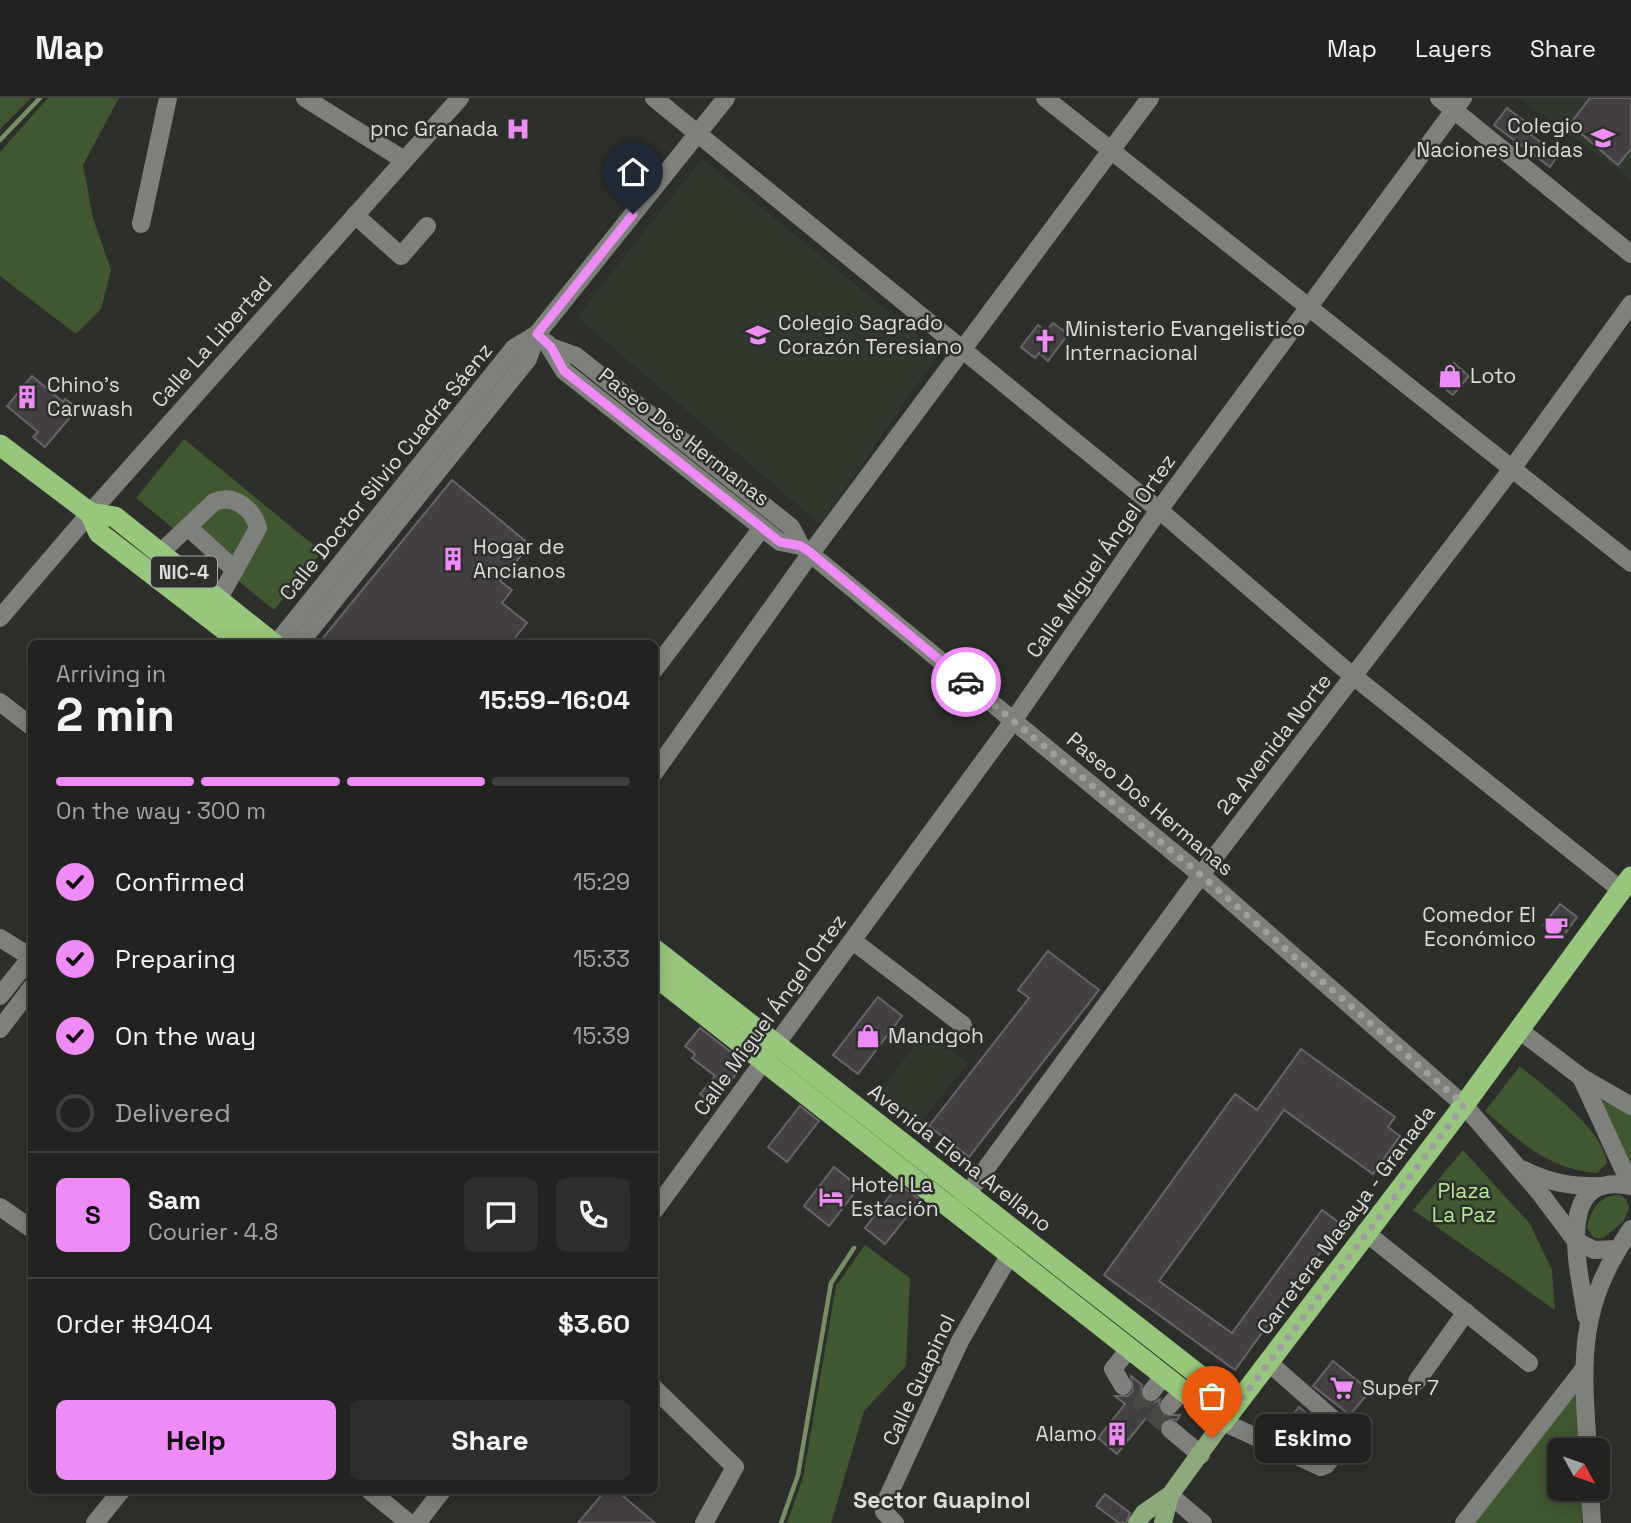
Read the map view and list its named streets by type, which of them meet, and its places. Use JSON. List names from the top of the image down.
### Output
{
  "streets": {
    "highway": ["NIC-4", "Avenida Elena Arellano", "Carretera Masaya - Granada"],
    "street": [
      "Calle La Libertad",
      "Paseo Dos Hermanas",
      "Calle Doctor Silvio Cuadra Sáenz",
      "Calle Miguel Ángel Ortez",
      "2a Avenida Norte",
      "Calle Guapinol"
    ]
  },
  "crossings": [
    ["Calle La Libertad", "NIC-4"],
    ["Paseo Dos Hermanas", "Calle Doctor Silvio Cuadra Sáenz"],
    ["Paseo Dos Hermanas", "Calle Miguel Ángel Ortez"],
    ["Paseo Dos Hermanas", "2a Avenida Norte"],
    ["Paseo Dos Hermanas", "Carretera Masaya - Granada"],
    ["Calle Miguel Ángel Ortez", "Avenida Elena Arellano"],
    ["2a Avenida Norte", "Avenida Elena Arellano"],
    ["Avenida Elena Arellano", "Carretera Masaya - Granada"],
    ["Avenida Elena Arellano", "Calle Guapinol"]
  ],
  "districts": ["Sector Guapinol"],
  "parks": ["Plaza La Paz"],
  "places": {
    "hospital": ["pnc Granada"],
    "school or university": ["Colegio Naciones Unidas", "Colegio Sagrado Corazón Teresiano"],
    "church": ["Ministerio Evangelistico Internacional"],
    "shop": ["Loto", "Mandgoh"],
    "building": ["Chino's Carwash", "Hogar de Ancianos", "Alamo"],
    "cafe": ["Comedor El Económico"],
    "hotel": ["Hotel La Estación"],
    "supermarket": ["Super 7"],
    "other": ["Eskimo"]
  },
  "north": "bottom right",
  "page": {
    "header": "Map",
    "nav": ["Map", "Layers", "Share"],
    "heading": ["2 min", "Arriving in", "15:59–16:04"],
    "panel": [
      "Sam",
      "Courier · 4.8",
      "Order #9404",
      "$3.60"
    ],
    "bar": "On the way · 300 m",
    "list": [
      ["Confirmed", "15:29"],
      ["Preparing", "15:33"],
      ["On the way", "15:39"],
      "Delivered"
    ],
    "round": "S",
    "buttons": ["Help", "Share"],
    "bubble": "Eskimo"
  }
}
